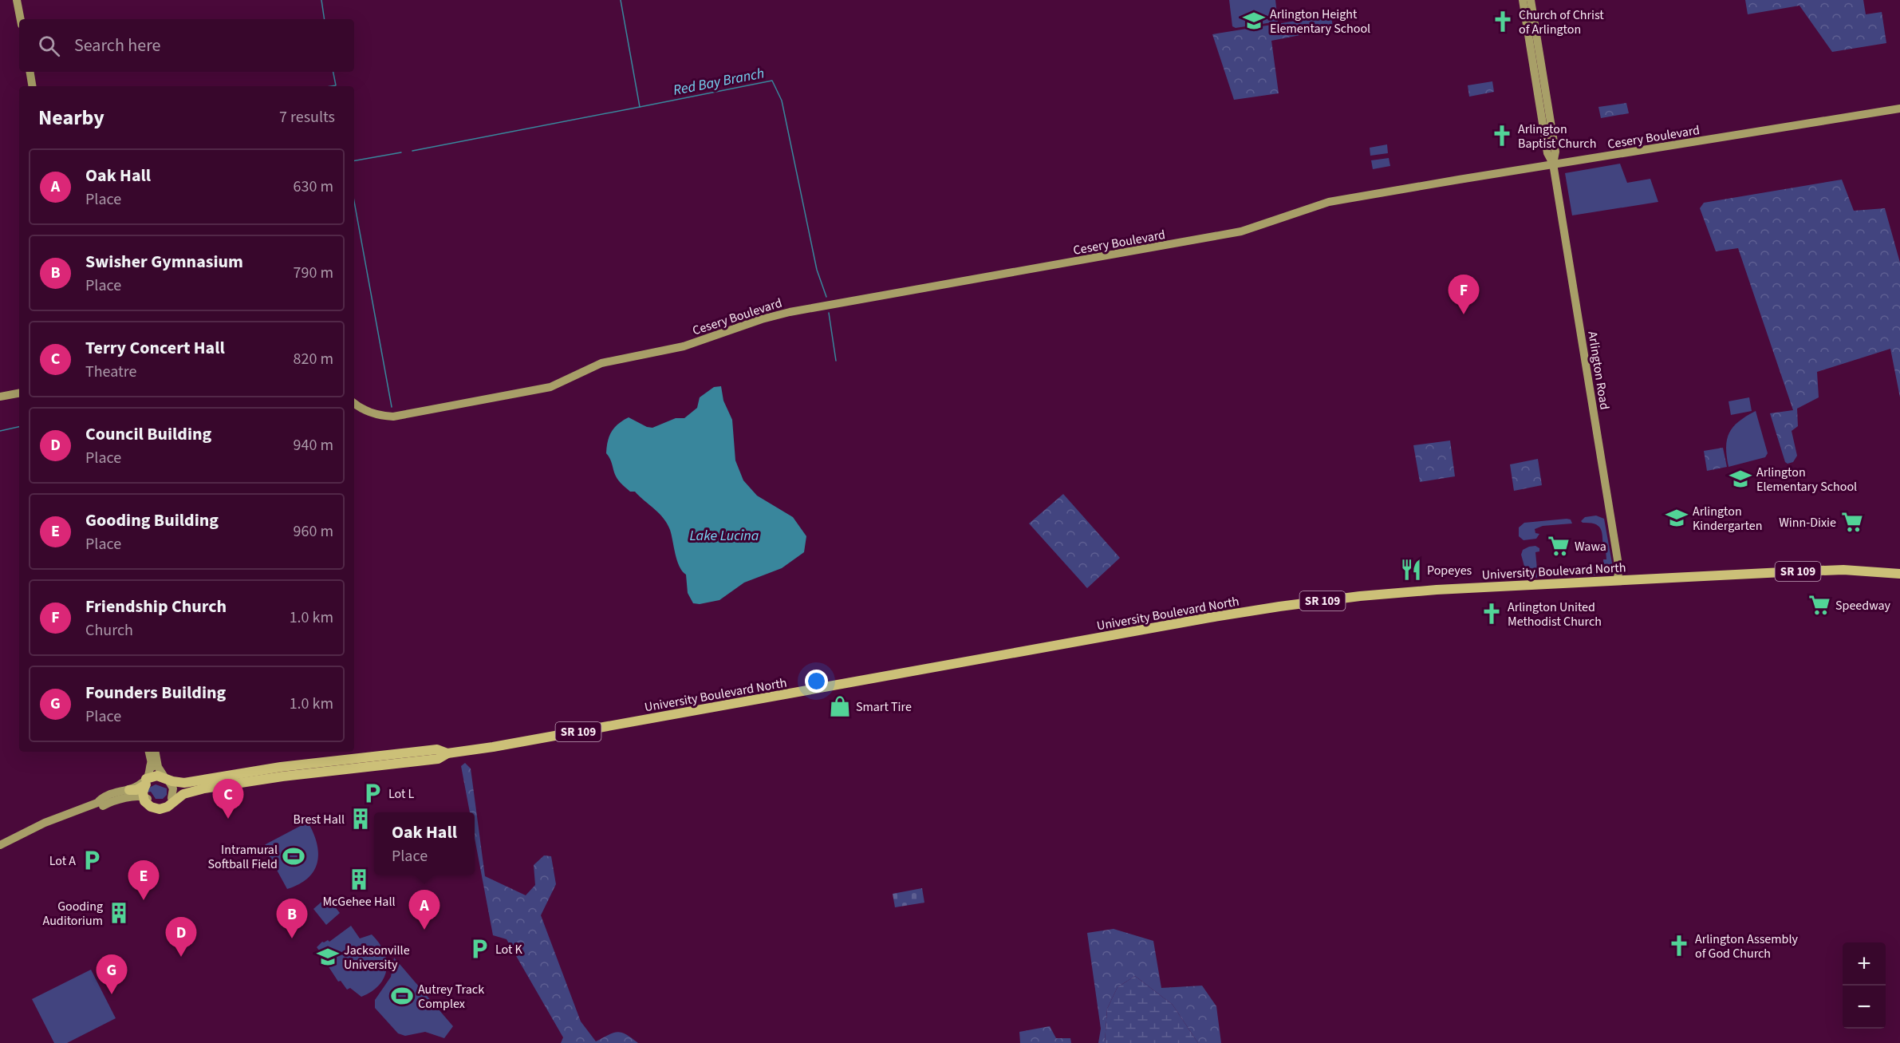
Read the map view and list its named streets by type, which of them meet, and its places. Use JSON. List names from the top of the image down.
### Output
{
  "streets": {
    "main road": [
      "Cesery Boulevard",
      "Arlington Road",
      "University Boulevard North",
      "SR 109"
    ]
  },
  "crossings": [
    ["Cesery Boulevard", "Arlington Road"],
    ["Arlington Road", "University Boulevard North"],
    ["University Boulevard North", "SR 109"]
  ],
  "water": ["Red Bay Branch", "Lake Lucina"],
  "places": {
    "school or university": [
      "Arlington Height Elementary School",
      "Arlington Elementary School",
      "Arlington Kindergarten",
      "Jacksonville University"
    ],
    "church": [
      "Church of Christ of Arlington",
      "Arlington Baptist Church",
      "Arlington United Methodist Church",
      "Arlington Assembly of God Church"
    ],
    "supermarket": ["Winn-Dixie", "Wawa", "Speedway"],
    "restaurant": ["Popeyes"],
    "shop": ["Smart Tire"],
    "parking": ["Lot L", "Lot A", "Lot K"],
    "building": ["Brest Hall", "McGehee Hall", "Gooding Auditorium"],
    "sports": ["Intramural Softball Field", "Autrey Track Complex"]
  },
  "page": {
    "search": "Search here",
    "heading": ["Nearby", "7 results"],
    "list": [
      {
        "mark": "A",
        "name": "Oak Hall",
        "note": "Place",
        "value": "630 m"
      },
      {
        "mark": "B",
        "name": "Swisher Gymnasium",
        "note": "Place",
        "value": "790 m"
      },
      {
        "mark": "C",
        "name": "Terry Concert Hall",
        "note": "Theatre",
        "value": "820 m"
      },
      {
        "mark": "D",
        "name": "Council Building",
        "note": "Place",
        "value": "940 m"
      },
      {
        "mark": "E",
        "name": "Gooding Building",
        "note": "Place",
        "value": "960 m"
      },
      {
        "mark": "F",
        "name": "Friendship Church",
        "note": "Church",
        "value": "1.0 km"
      },
      {
        "mark": "G",
        "name": "Founders Building",
        "note": "Place",
        "value": "1.0 km"
      }
    ],
    "pins": [
      "F",
      "C",
      "E",
      "A",
      "B",
      "D",
      "G"
    ],
    "popup": ["Oak Hall", "Place"],
    "map_buttons": ["+", "−"]
  }
}
